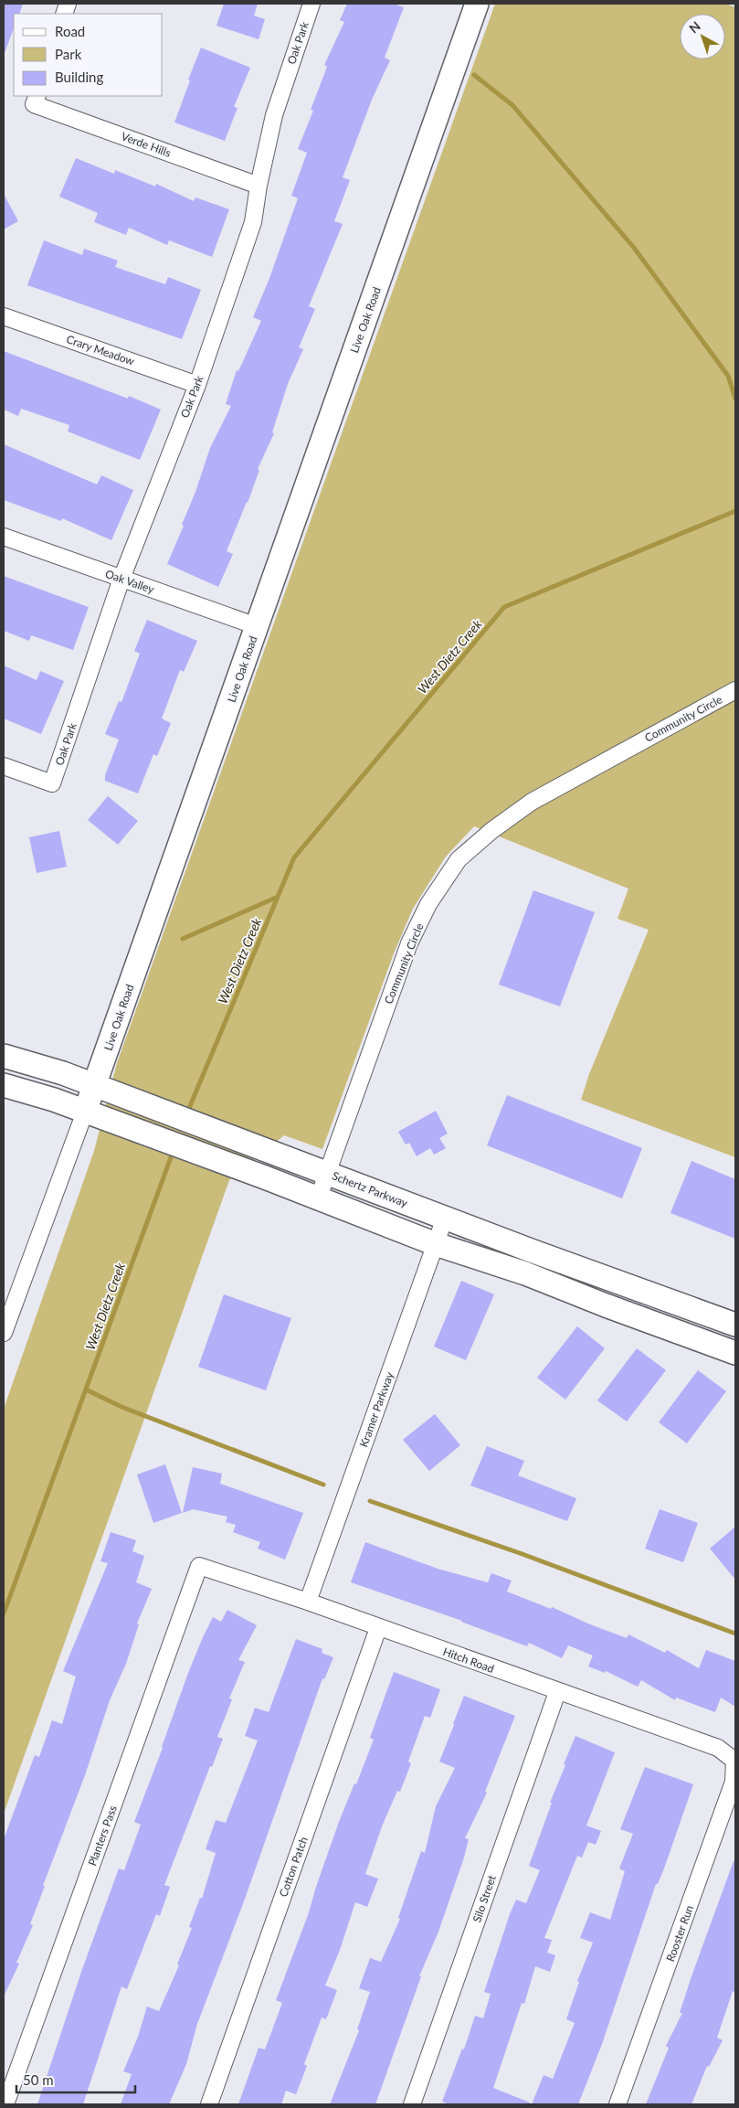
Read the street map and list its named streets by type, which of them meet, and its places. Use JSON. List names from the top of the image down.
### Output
{
  "streets": {
    "main road": ["Live Oak Road", "Schertz Parkway"],
    "street": [
      "Oak Park",
      "Verde Hills",
      "Crary Meadow",
      "Oak Valley",
      "Community Circle",
      "Kramer Parkway",
      "Hitch Road",
      "Planters Pass",
      "Cotton Patch",
      "Silo Street",
      "Rooster Run"
    ]
  },
  "crossings": [
    ["Oak Park", "Verde Hills"],
    ["Oak Park", "Crary Meadow"],
    ["Oak Park", "Oak Valley"],
    ["Live Oak Road", "Oak Valley"],
    ["Live Oak Road", "Schertz Parkway"],
    ["Community Circle", "Schertz Parkway"],
    ["Schertz Parkway", "Kramer Parkway"],
    ["Kramer Parkway", "Hitch Road"],
    ["Hitch Road", "Planters Pass"],
    ["Hitch Road", "Cotton Patch"],
    ["Hitch Road", "Silo Street"],
    ["Hitch Road", "Rooster Run"]
  ],
  "water": ["West Dietz Creek"],
  "legend": ["Road", "Park", "Building"],
  "scale_bar": "50 m",
  "north": "top left"
}
